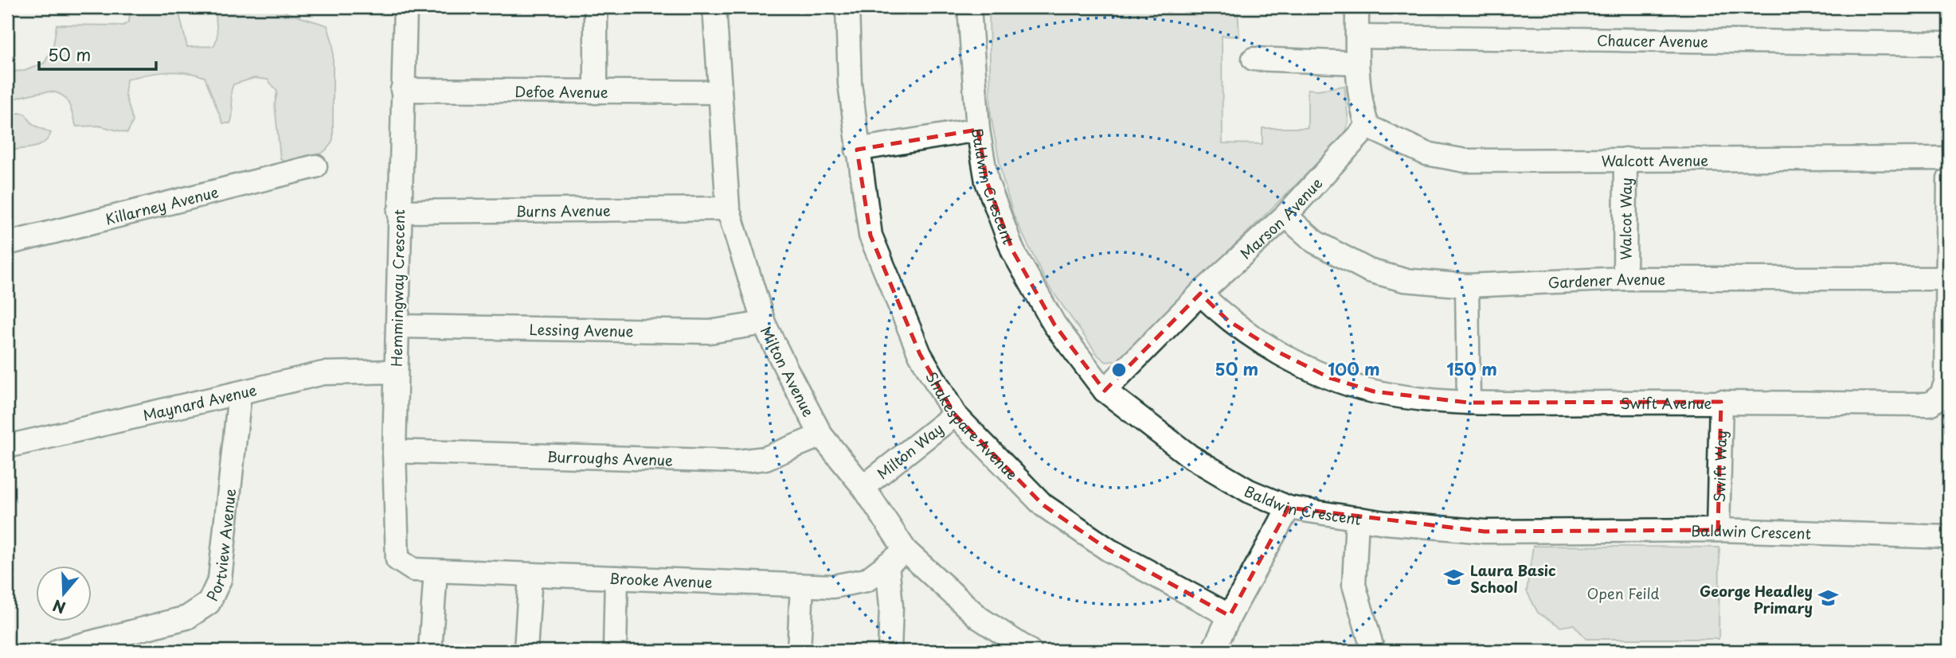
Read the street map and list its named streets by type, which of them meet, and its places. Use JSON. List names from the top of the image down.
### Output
{
  "streets": {
    "street": [
      "Chaucer Avenue",
      "Defoe Avenue",
      "Walcott Avenue",
      "Baldwin Crescent",
      "Killarney Avenue",
      "Burns Avenue",
      "Marson Avenue",
      "Walcot Way",
      "Gardener Avenue",
      "Hemmingway Crescent",
      "Lessing Avenue",
      "Milton Avenue",
      "Maynard Avenue",
      "Swift Avenue",
      "Shakespare Avenue",
      "Milton Way",
      "Burroughs Avenue",
      "Swift Way",
      "Portview Avenue",
      "Brooke Avenue"
    ]
  },
  "crossings": [
    ["Defoe Avenue", "Hemmingway Crescent"],
    ["Defoe Avenue", "Milton Avenue"],
    ["Walcott Avenue", "Marson Avenue"],
    ["Walcott Avenue", "Walcot Way"],
    ["Baldwin Crescent", "Marson Avenue"],
    ["Baldwin Crescent", "Swift Way"],
    ["Burns Avenue", "Hemmingway Crescent"],
    ["Burns Avenue", "Milton Avenue"],
    ["Marson Avenue", "Gardener Avenue"],
    ["Marson Avenue", "Swift Avenue"],
    ["Walcot Way", "Gardener Avenue"],
    ["Gardener Avenue", "Swift Avenue"],
    ["Hemmingway Crescent", "Lessing Avenue"],
    ["Hemmingway Crescent", "Maynard Avenue"],
    ["Hemmingway Crescent", "Burroughs Avenue"],
    ["Hemmingway Crescent", "Brooke Avenue"],
    ["Lessing Avenue", "Milton Avenue"],
    ["Milton Avenue", "Milton Way"],
    ["Milton Avenue", "Burroughs Avenue"],
    ["Milton Avenue", "Brooke Avenue"],
    ["Maynard Avenue", "Portview Avenue"],
    ["Swift Avenue", "Swift Way"],
    ["Shakespare Avenue", "Milton Way"]
  ],
  "parks": ["Open Feild"],
  "places": {
    "school or university": ["Laura Basic School", "George Headley Primary"]
  },
  "scale_bar": "50 m",
  "north": "bottom",
  "rings": ["50 m", "100 m", "150 m"]
}
